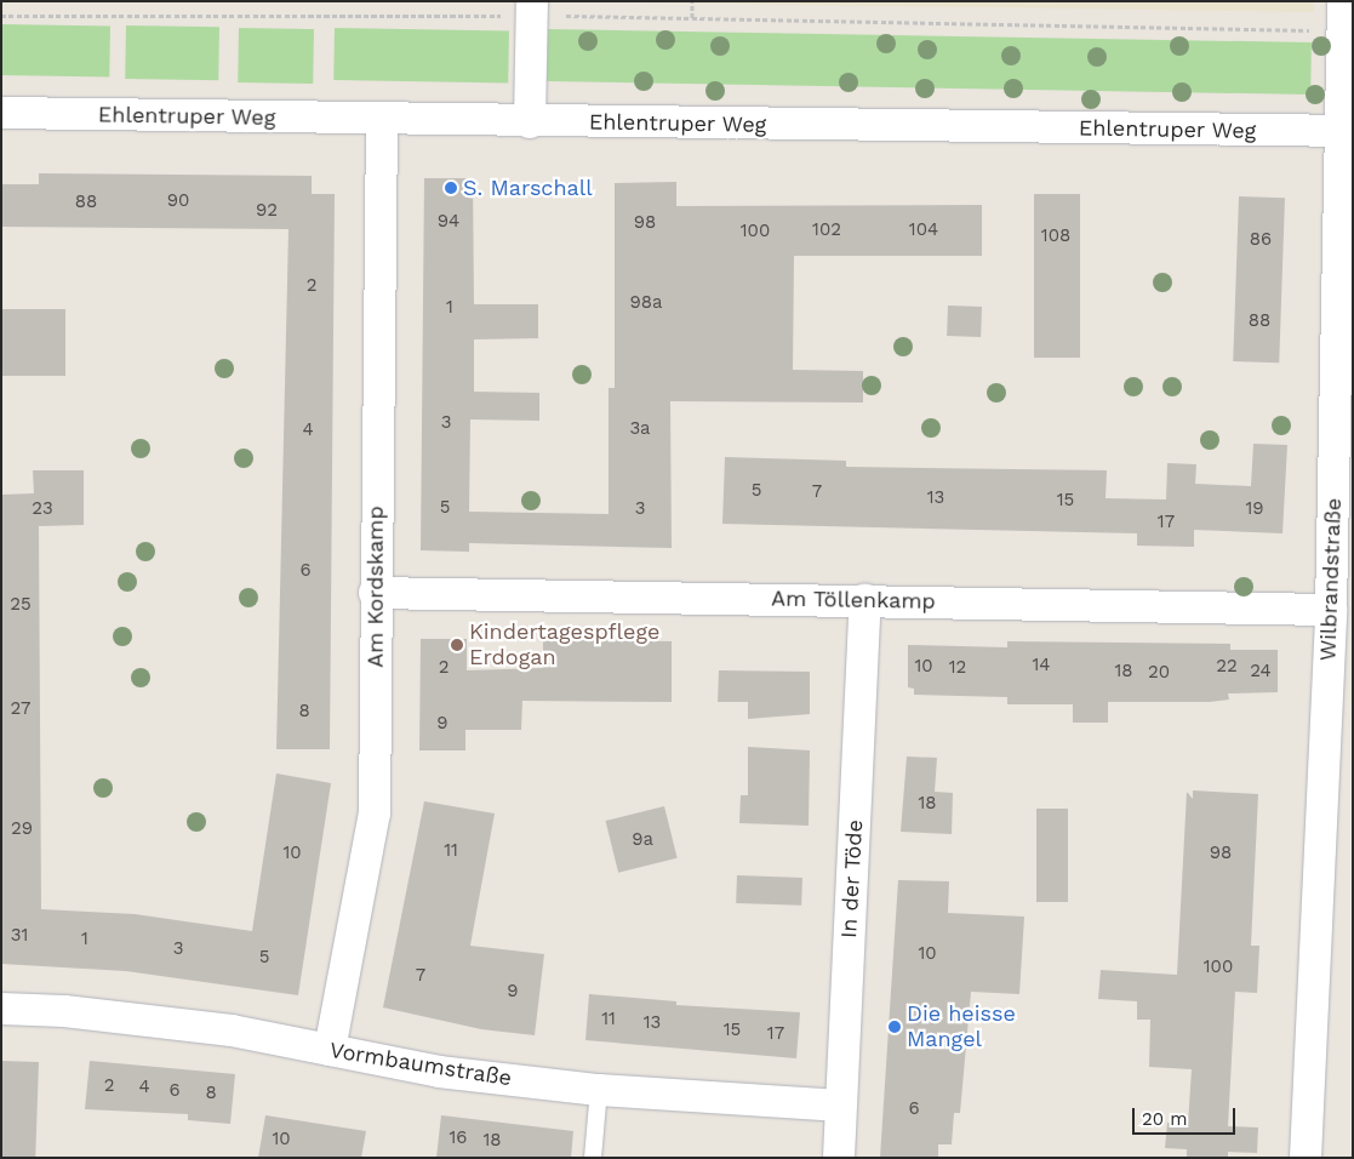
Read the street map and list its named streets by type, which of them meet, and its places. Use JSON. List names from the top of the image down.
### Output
{
  "streets": {
    "street": [
      "Ehlentruper Weg",
      "Wilbrandstraße",
      "Am Kordskamp",
      "Am Töllenkamp",
      "In der Töde",
      "Vormbaumstraße"
    ]
  },
  "crossings": [
    ["Ehlentruper Weg", "Wilbrandstraße"],
    ["Ehlentruper Weg", "Am Kordskamp"],
    ["Wilbrandstraße", "Am Töllenkamp"],
    ["Am Kordskamp", "Am Töllenkamp"],
    ["Am Kordskamp", "Vormbaumstraße"],
    ["Am Töllenkamp", "In der Töde"],
    ["In der Töde", "Vormbaumstraße"]
  ],
  "places": ["S. Marschall", "Kindertagespflege Erdogan", "Die heisse Mangel"],
  "house_numbers": [
    "90",
    "88",
    "92",
    "94",
    "98",
    "102",
    "104",
    "100",
    "108",
    "86",
    "2",
    "98a",
    "1",
    "88",
    "3",
    "3a",
    "4",
    "5",
    "7",
    "13",
    "15",
    "5",
    "23",
    "3",
    "19",
    "17",
    "6",
    "25",
    "14",
    "10",
    "22",
    "2",
    "12",
    "18",
    "24",
    "20",
    "27",
    "8",
    "9",
    "18",
    "29",
    "9a",
    "11",
    "10",
    "98",
    "31",
    "1",
    "3",
    "10",
    "5",
    "100",
    "7",
    "9",
    "11",
    "13",
    "15",
    "17",
    "2",
    "4",
    "6",
    "8",
    "6",
    "16",
    "10",
    "18"
  ],
  "scale_bar": "20 m"
}
